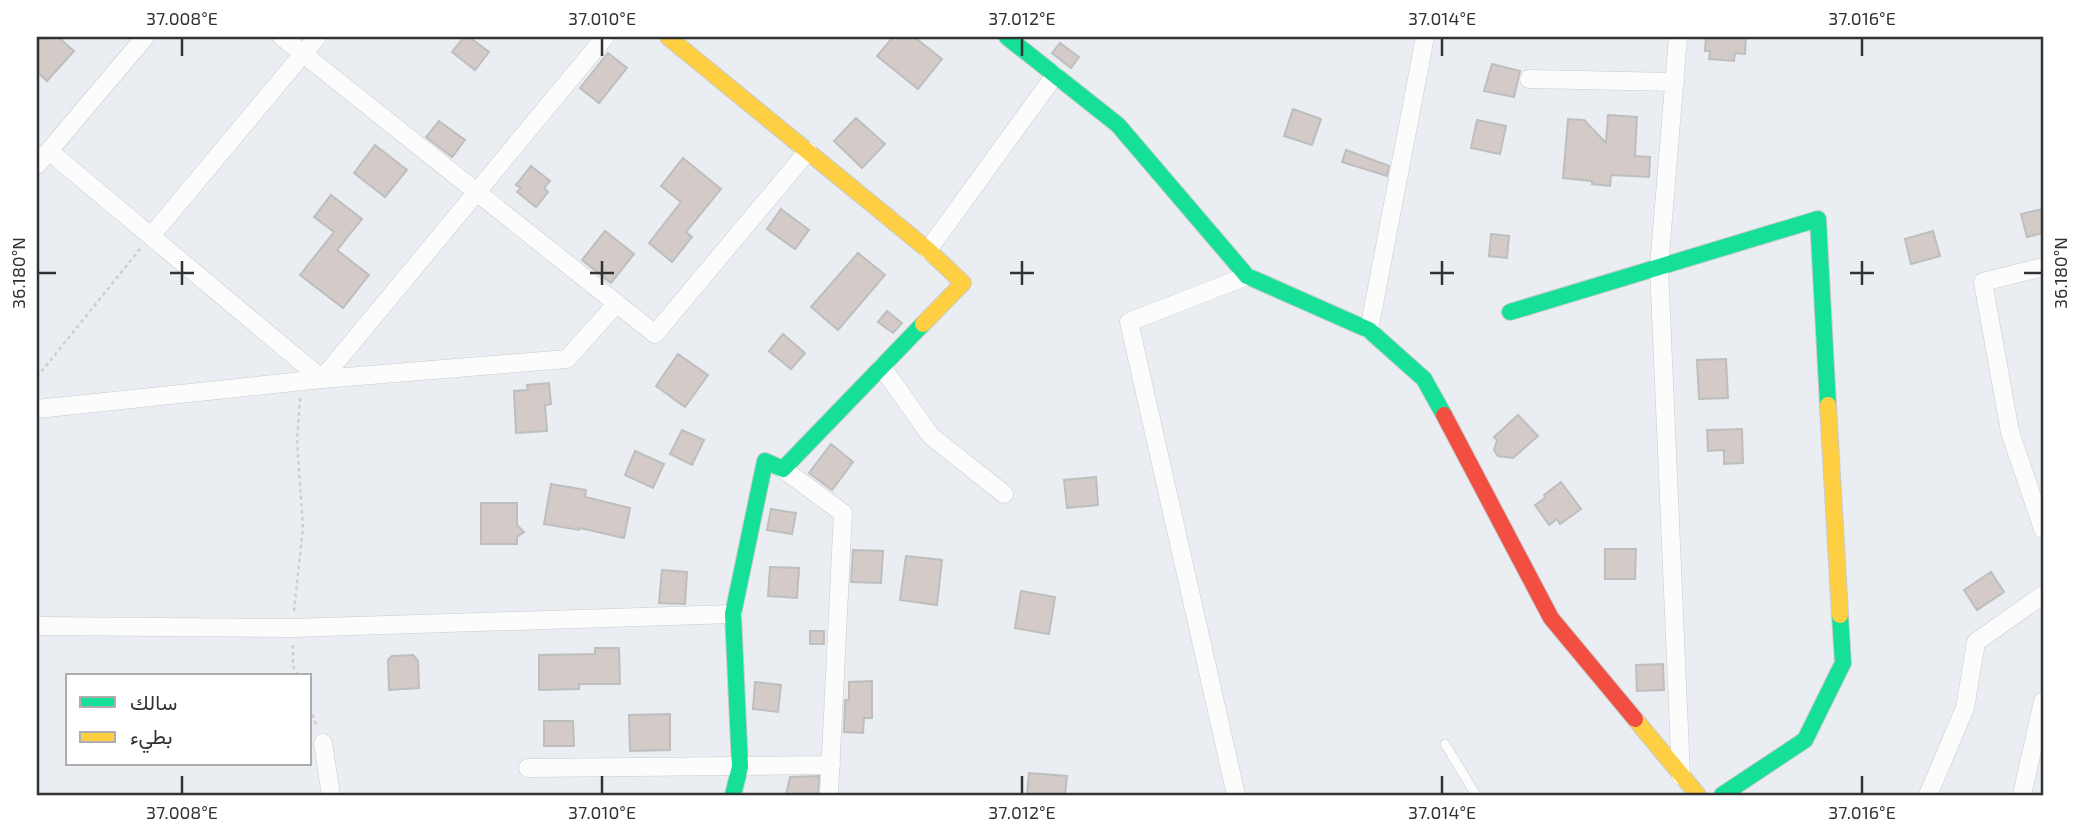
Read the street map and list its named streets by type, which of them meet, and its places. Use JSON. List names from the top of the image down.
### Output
{
  "legend": ["سالك", "بطيء"],
  "coordinates": [
    "37.008°E",
    "37.010°E",
    "37.012°E",
    "37.014°E",
    "37.016°E",
    "36.180°N"
  ]
}
